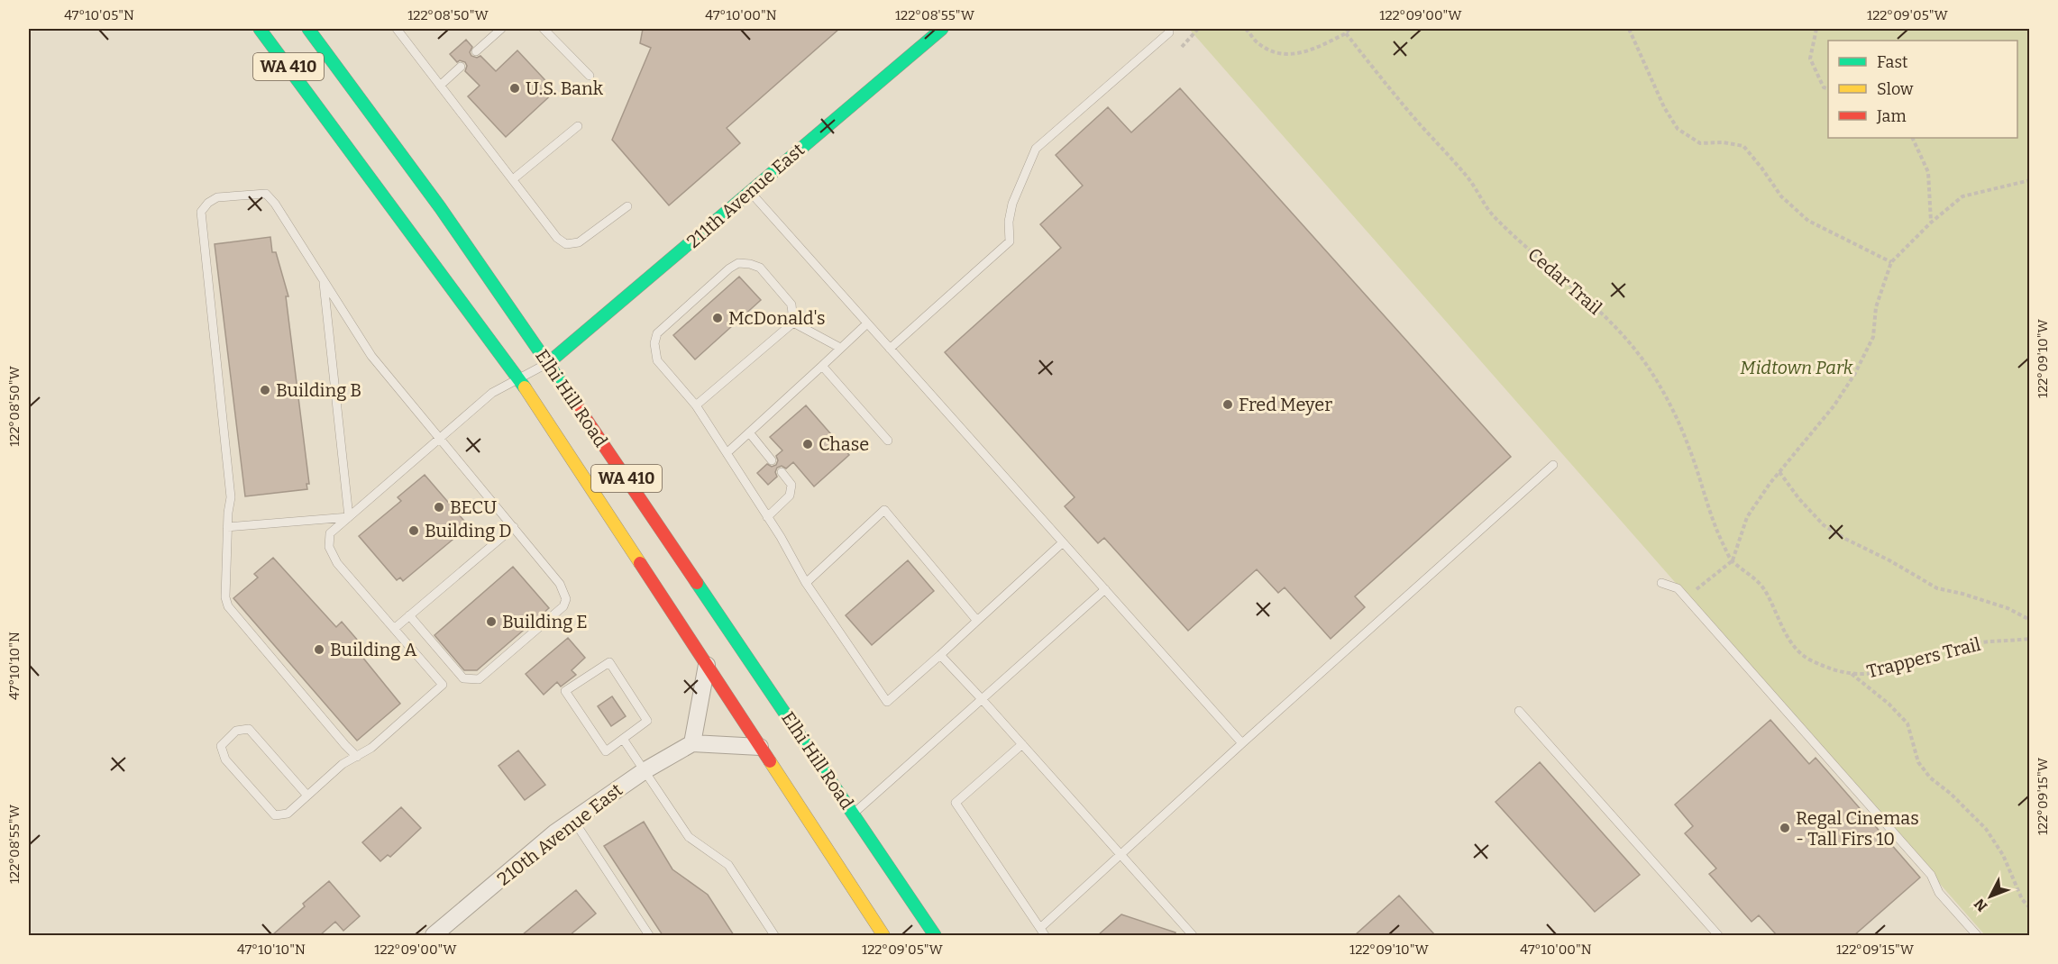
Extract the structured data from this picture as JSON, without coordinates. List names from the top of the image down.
{
  "streets": {
    "main road": ["WA 410", "211th Avenue East", "Elhi Hill Road"],
    "street": ["210th Avenue East"],
    "path": ["Cedar Trail", "Trappers Trail"]
  },
  "crossings": [
    ["211th Avenue East", "Elhi Hill Road"],
    ["Cedar Trail", "Trappers Trail"]
  ],
  "parks": ["Midtown Park"],
  "places": [
    "U.S. Bank",
    "McDonald's",
    "Building B",
    "Fred Meyer",
    "Chase",
    "BECU",
    "Building D",
    "Building E",
    "Building A",
    "Regal Cinemas - Tall Firs 10"
  ],
  "legend": ["Fast", "Slow", "Jam"],
  "north": "bottom left",
  "coordinates": [
    "47°10'05\"N",
    "122°08'50\"W",
    "47°10'00\"N",
    "122°08'55\"W",
    "122°09'00\"W",
    "122°09'05\"W",
    "122°09'10\"W",
    "47°10'10\"N",
    "122°09'15\"W"
  ]
}
